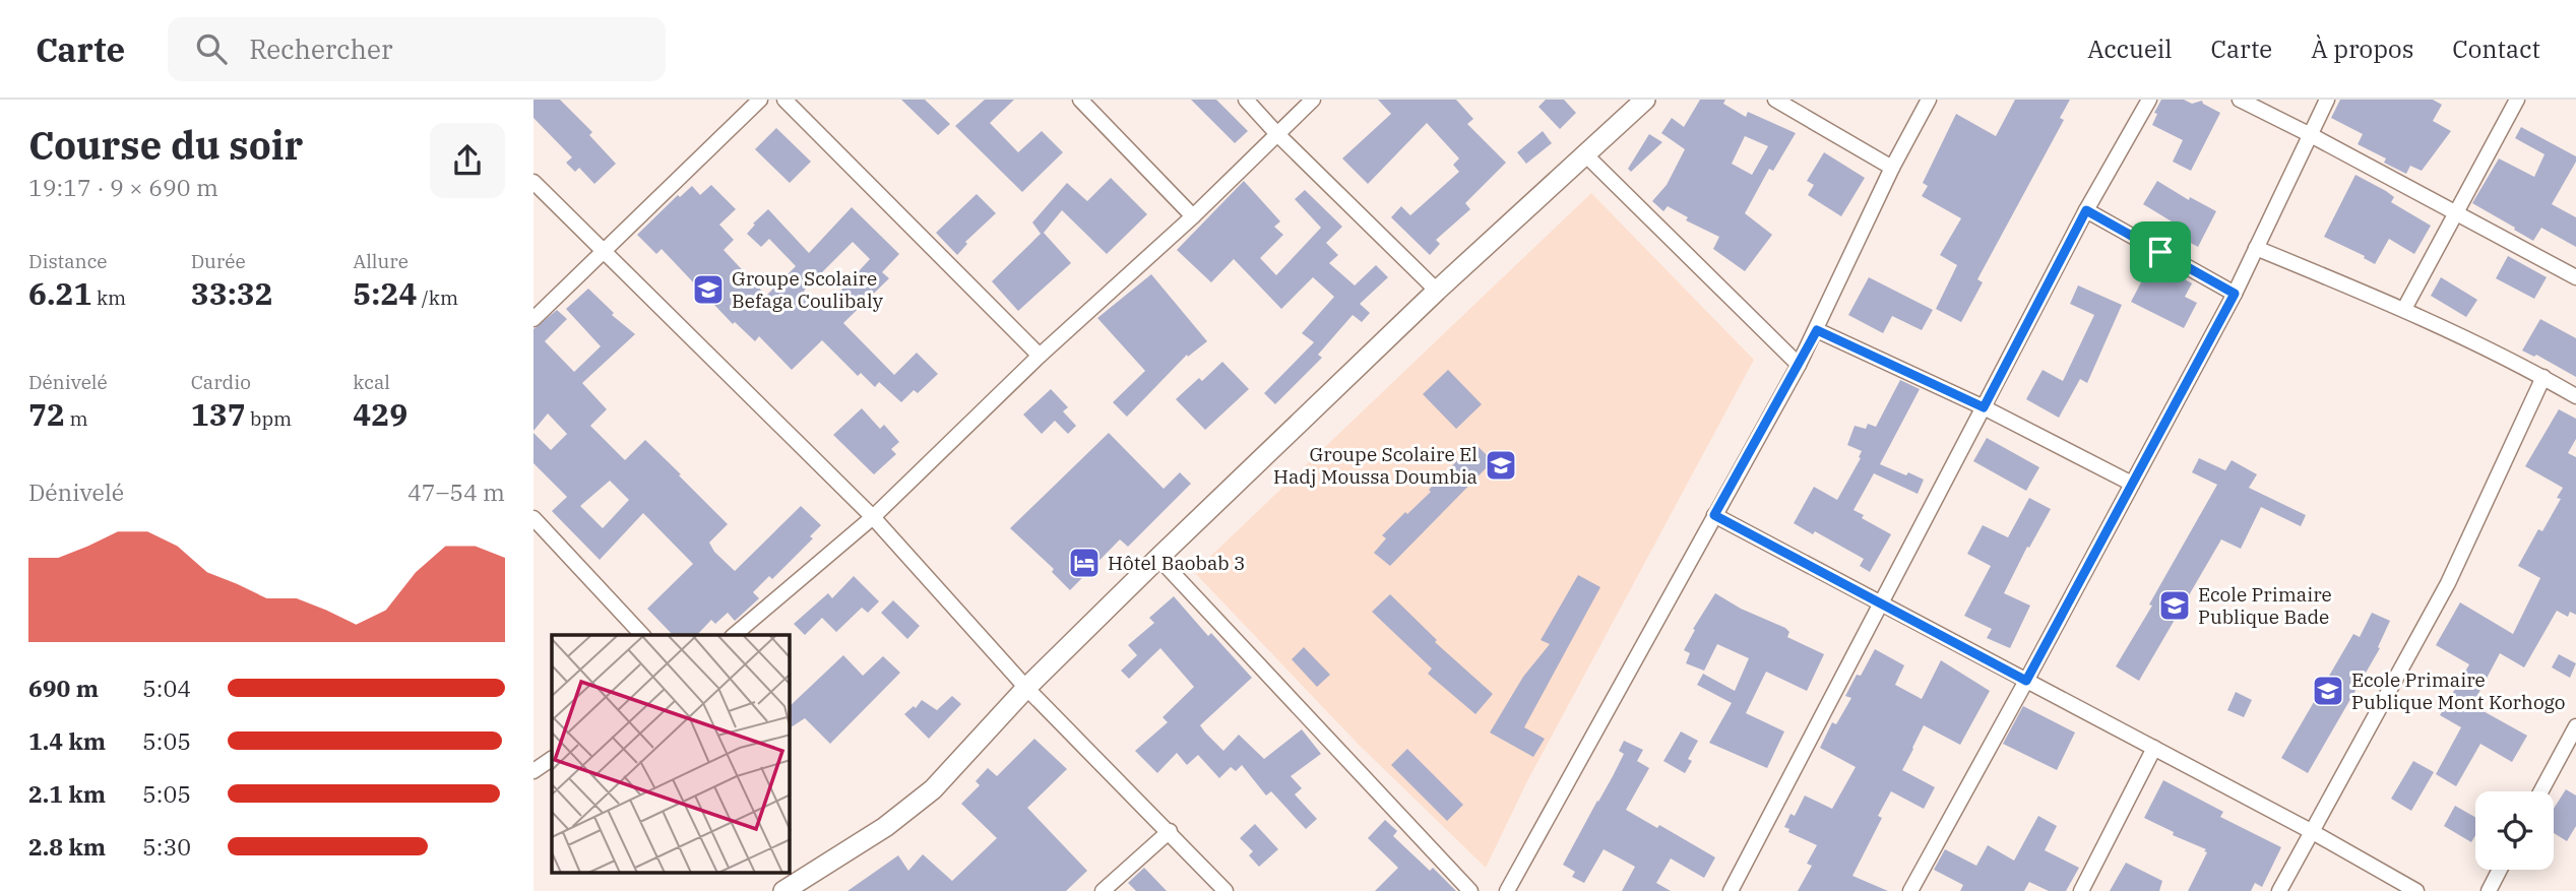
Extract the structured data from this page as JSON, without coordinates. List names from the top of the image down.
{
  "places": {
    "school or university": [
      "Groupe Scolaire Befaga Coulibaly",
      "Groupe Scolaire El Hadj Moussa Doumbia",
      "Ecole Primaire Publique Bade",
      "Ecole Primaire Publique Mont Korhogo"
    ],
    "hotel": ["Hôtel Baobab 3"]
  },
  "page": {
    "header": "Carte",
    "search": "Rechercher",
    "nav": [
      "Accueil",
      "Carte",
      "À propos",
      "Contact"
    ],
    "heading": ["Course du soir", "19:17 · 9 × 690 m"],
    "stats": [
      ["Distance", "6.21 km"],
      ["Durée", "33:32"],
      ["Allure", "5:24 /km"],
      ["Dénivelé", "72 m"],
      ["Cardio", "137 bpm"],
      ["kcal", "429"]
    ],
    "chart": ["Dénivelé", "47–54 m"],
    "list": [
      {
        "name": "690 m",
        "note": "5:04"
      },
      {
        "name": "1.4 km",
        "note": "5:05"
      },
      {
        "name": "2.1 km",
        "note": "5:05"
      },
      {
        "name": "2.8 km",
        "note": "5:30"
      }
    ]
  }
}
